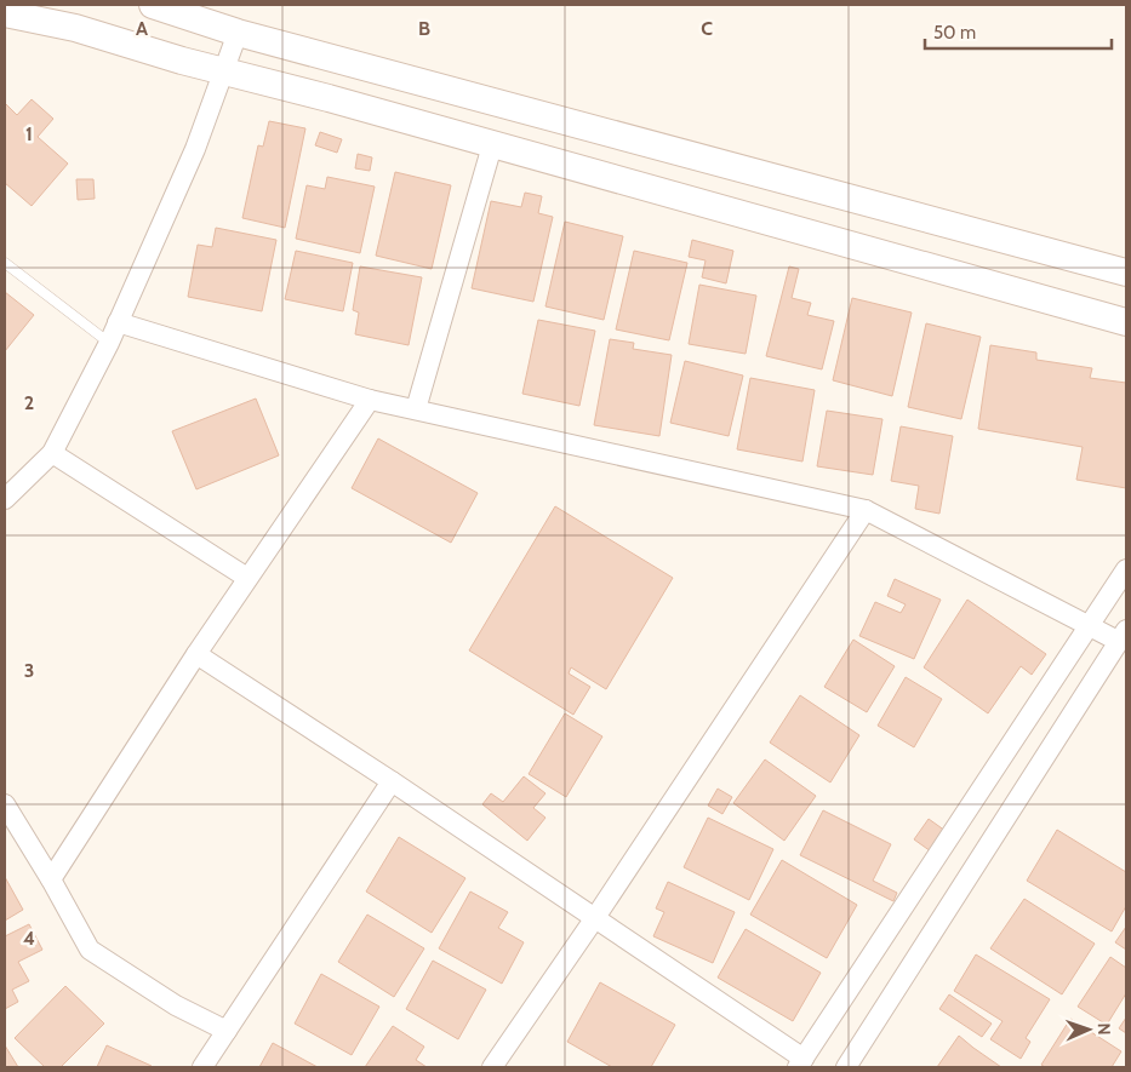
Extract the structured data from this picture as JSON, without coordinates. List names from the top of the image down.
{
  "scale_bar": "50 m",
  "north": "right",
  "grid": {
    "columns": ["A", "B", "C"],
    "rows": [
      "1",
      "2",
      "3",
      "4"
    ]
  }
}
